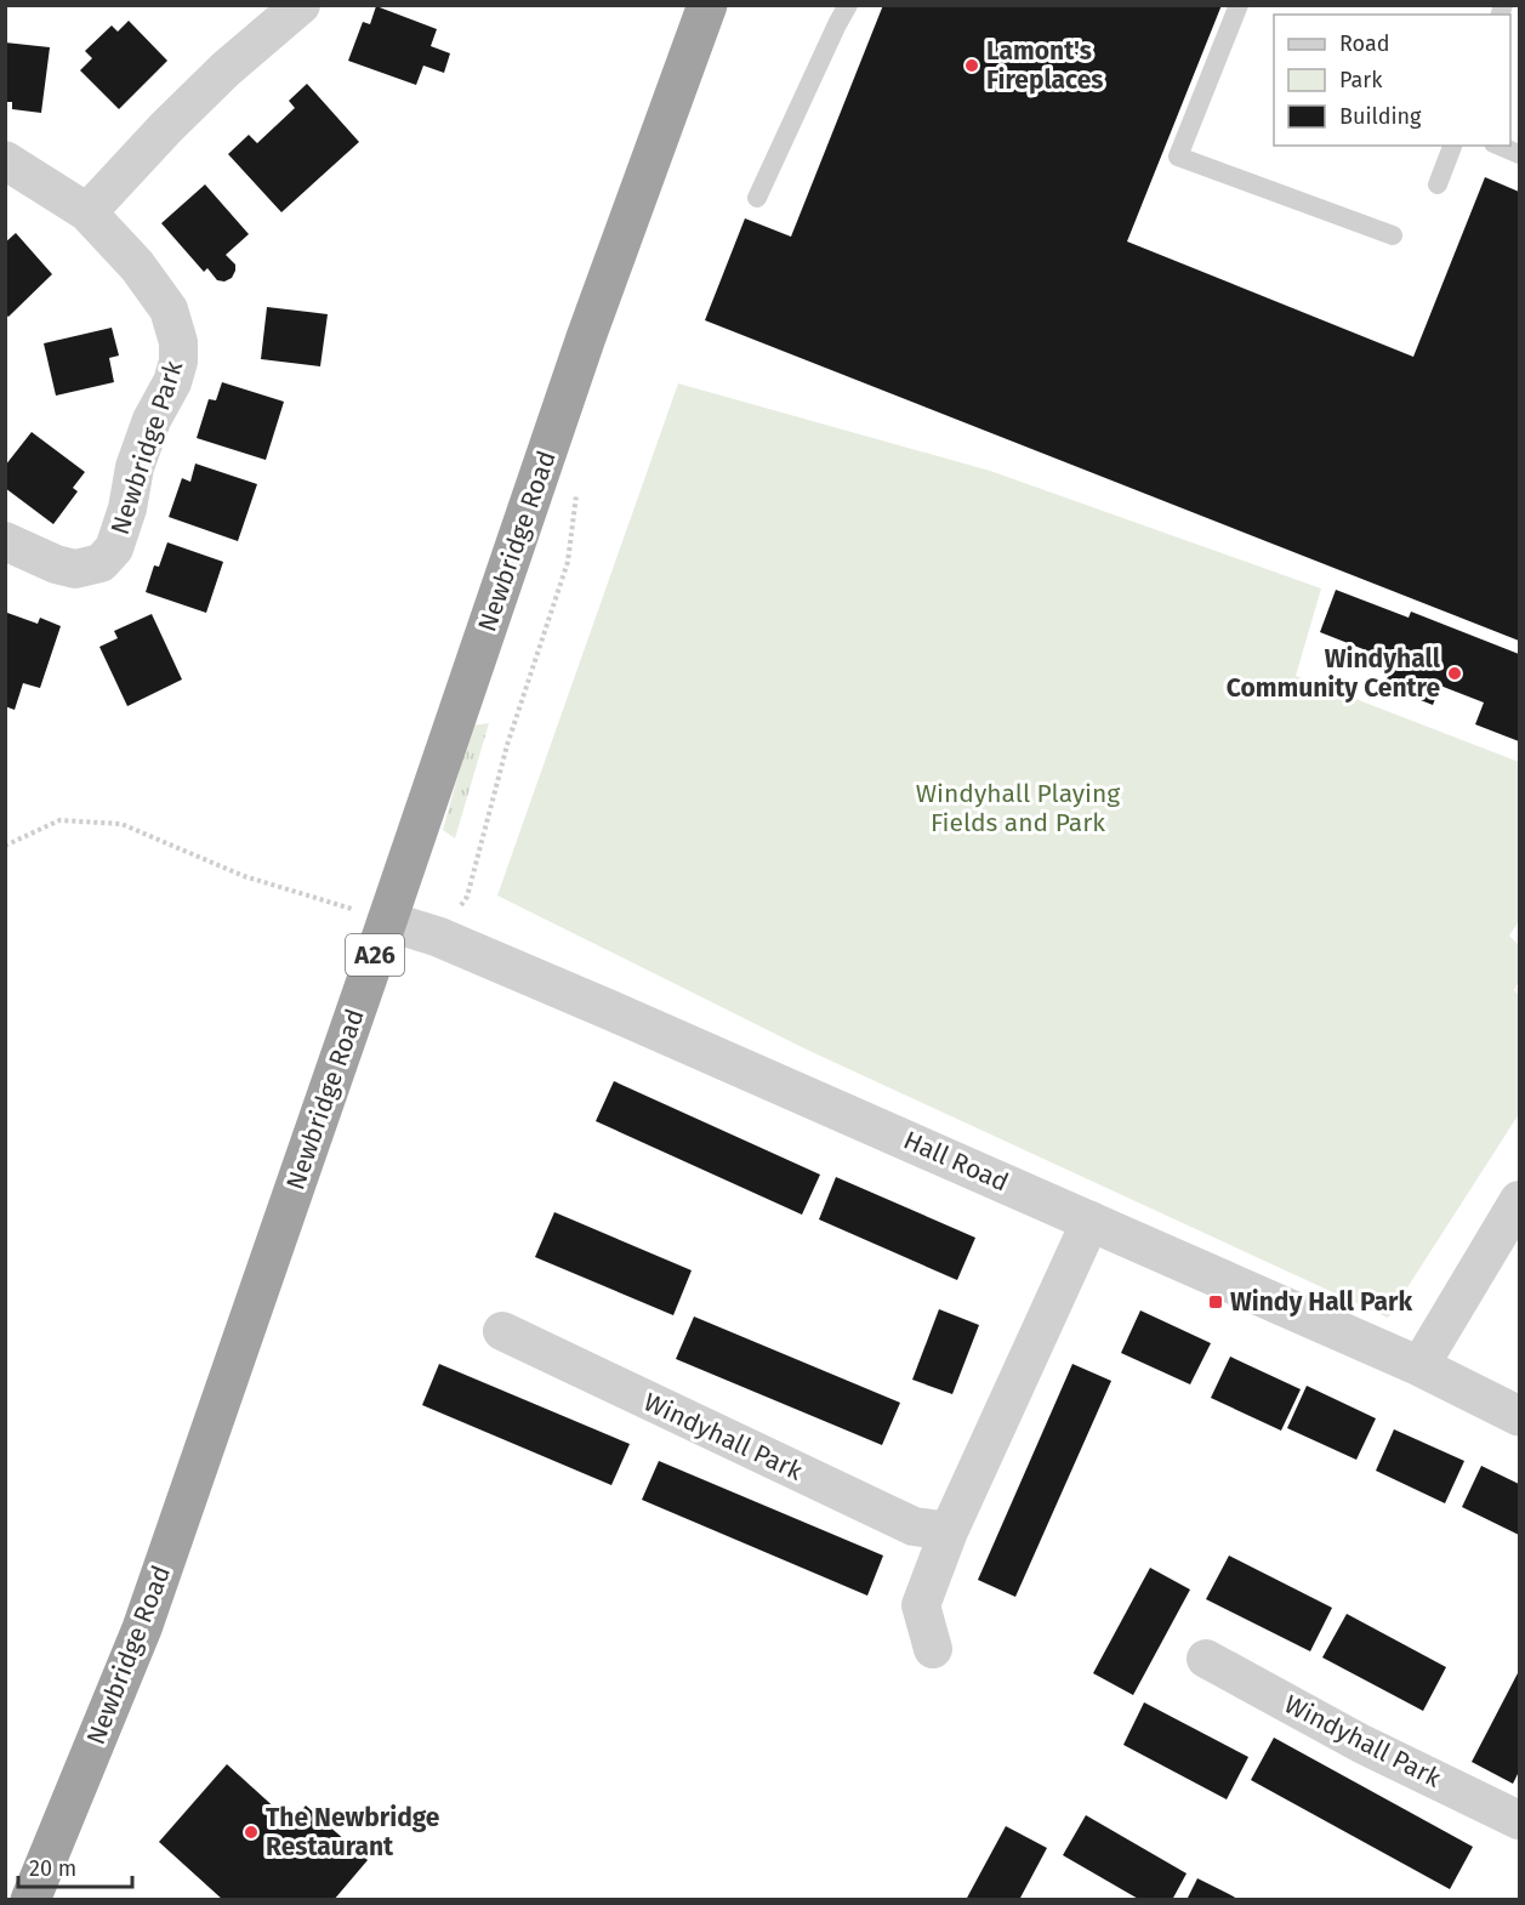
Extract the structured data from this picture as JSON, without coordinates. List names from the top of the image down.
{
  "streets": {
    "highway": ["Newbridge Road", "A26"],
    "street": ["Newbridge Park", "Hall Road", "Windyhall Park"]
  },
  "crossings": [
    ["Newbridge Road", "Hall Road"]
  ],
  "parks": ["Windyhall Playing Fields and Park"],
  "places": {
    "other": ["Lamont's Fireplaces", "Windyhall Community Centre", "The Newbridge Restaurant"],
    "transit": ["Windy Hall Park"]
  },
  "legend": ["Road", "Park", "Building"],
  "scale_bar": "20 m"
}
